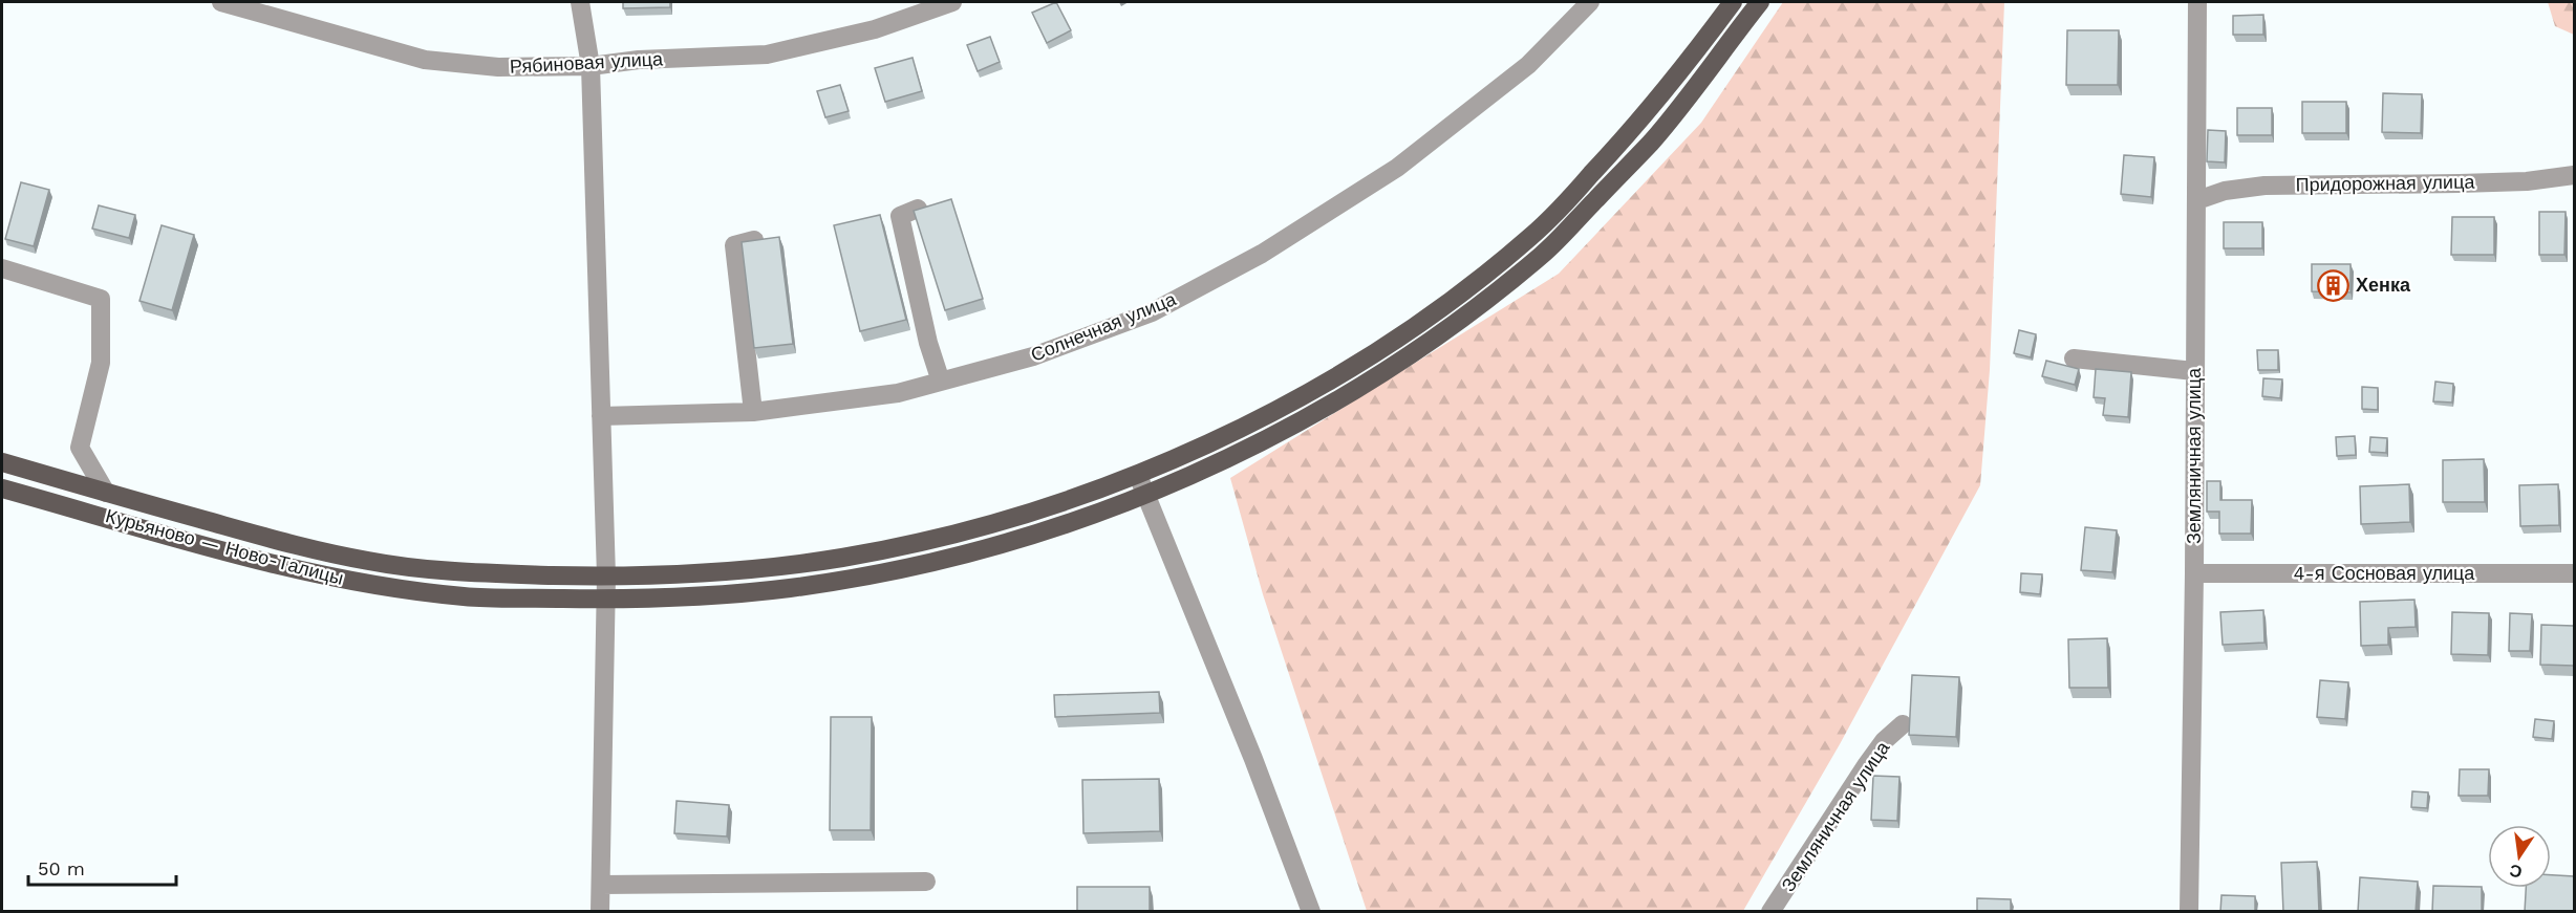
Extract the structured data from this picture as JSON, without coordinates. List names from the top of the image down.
{
  "streets": {
    "main road": ["Курьяново — Ново-Талицы"],
    "street": [
      "Рябиновая улица",
      "Придорожная улица",
      "Солнечная улица",
      "Земляничная улица",
      "4-я Сосновая улица"
    ]
  },
  "crossings": [
    ["Придорожная улица", "Земляничная улица"],
    ["Земляничная улица", "4-я Сосновая улица"]
  ],
  "places": {
    "building": ["Хенка"]
  },
  "scale_bar": "50 m",
  "north": "bottom"
}
